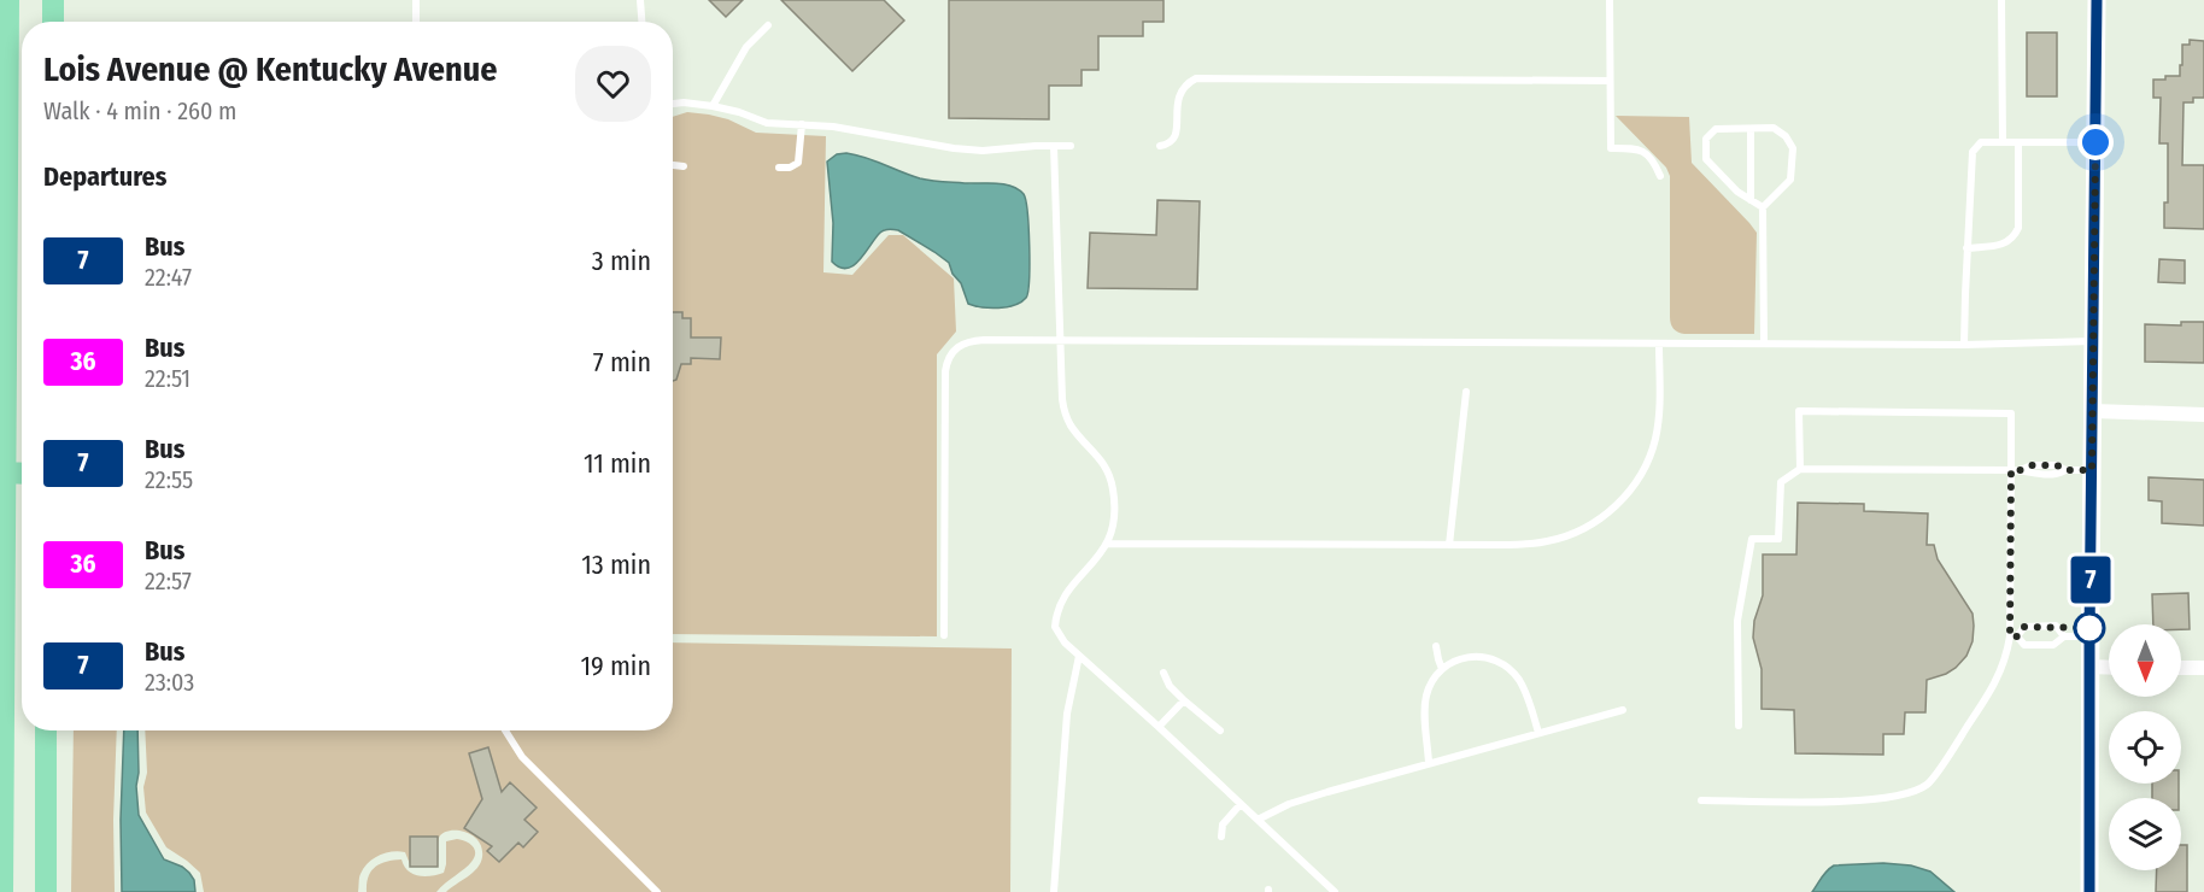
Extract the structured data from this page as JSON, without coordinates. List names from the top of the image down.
{
  "lines": ["bus line 7"],
  "north": "bottom",
  "page": {
    "on_map": "7",
    "heading": [
      ["Lois Avenue @ Kentucky Avenue", "Walk · 4 min · 260 m"],
      "Departures"
    ],
    "list": [
      {
        "mark": "7",
        "name": "Bus",
        "note": "22:47",
        "value": "3 min"
      },
      {
        "mark": "36",
        "name": "Bus",
        "note": "22:51",
        "value": "7 min"
      },
      {
        "mark": "7",
        "name": "Bus",
        "note": "22:55",
        "value": "11 min"
      },
      {
        "mark": "36",
        "name": "Bus",
        "note": "22:57",
        "value": "13 min"
      },
      {
        "mark": "7",
        "name": "Bus",
        "note": "23:03",
        "value": "19 min"
      }
    ]
  }
}
